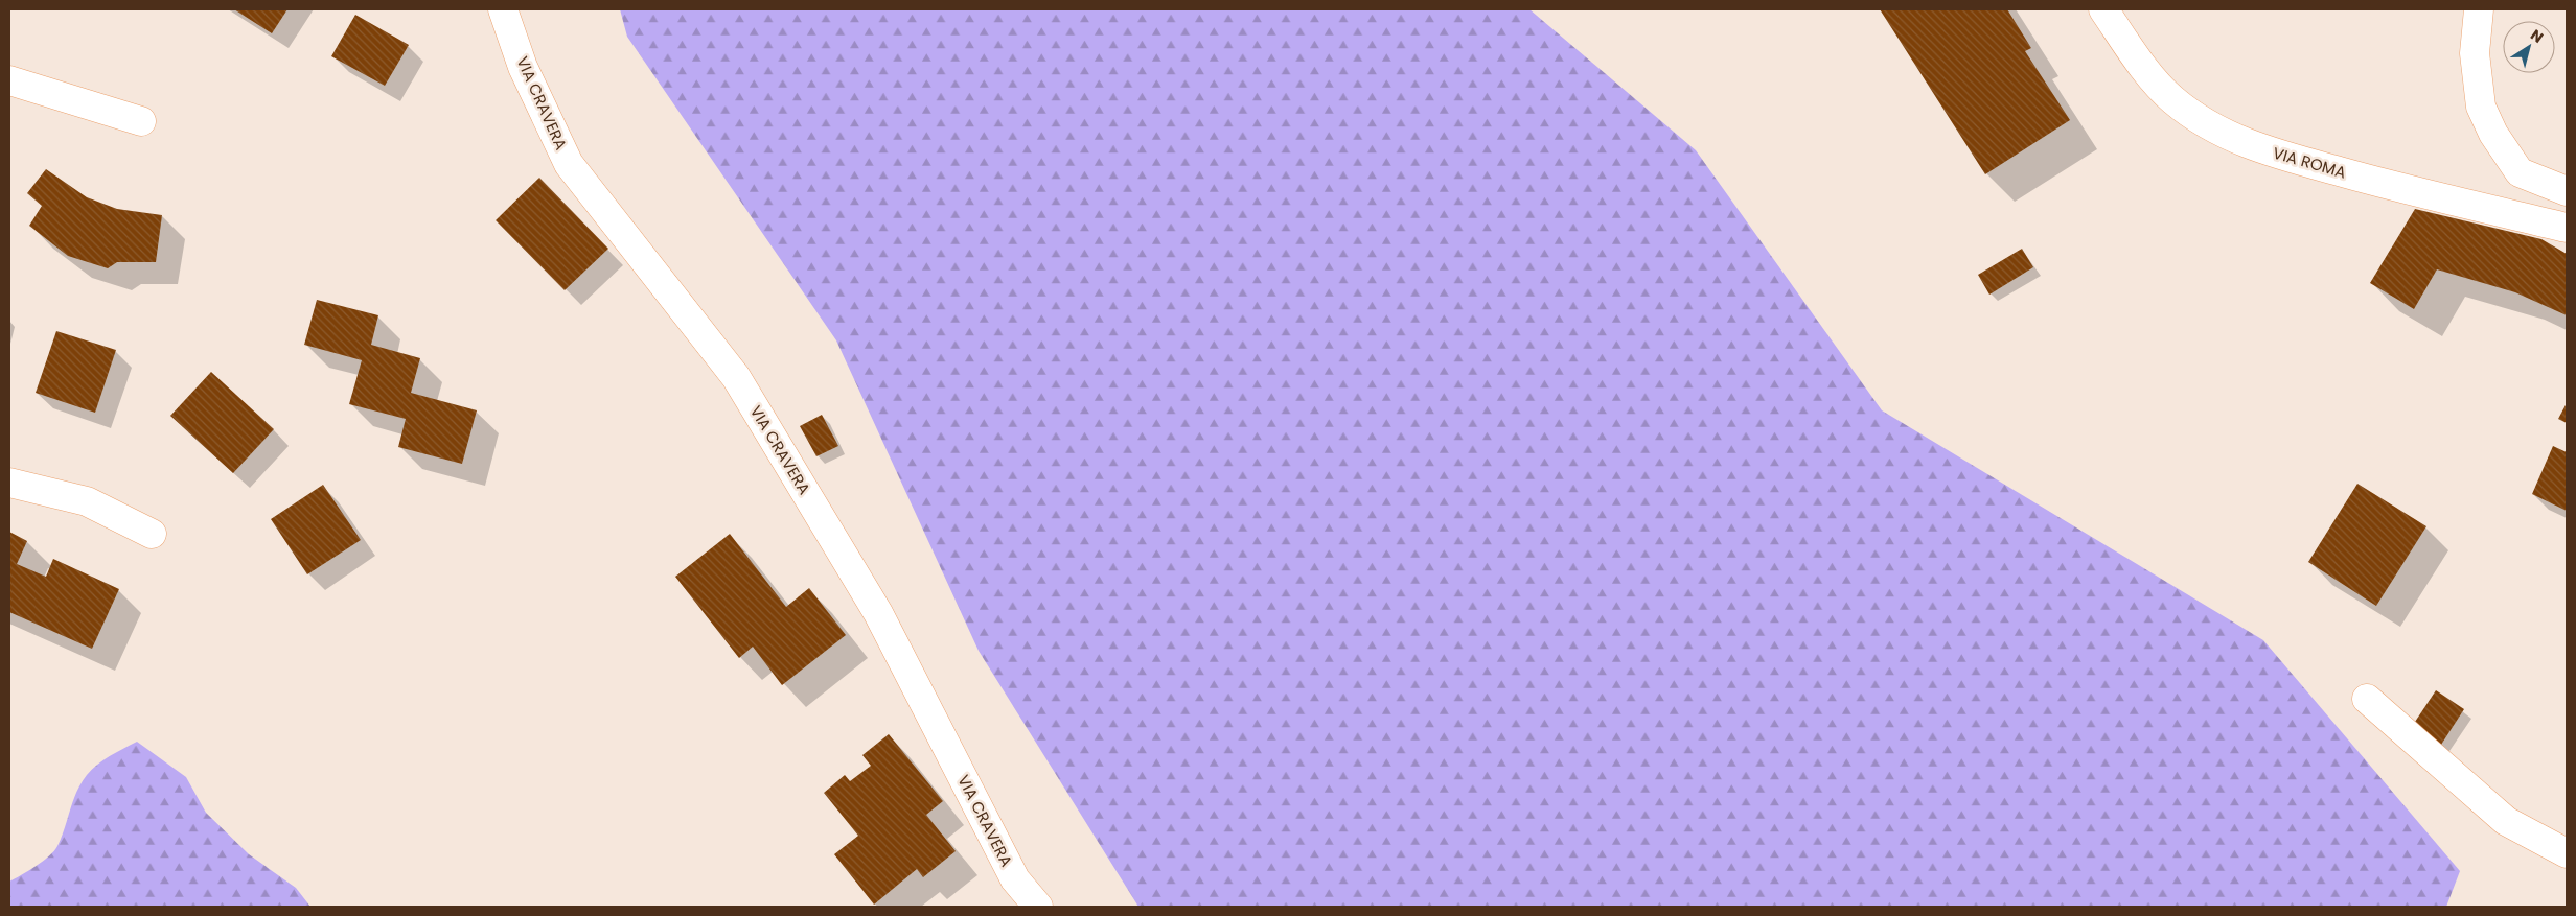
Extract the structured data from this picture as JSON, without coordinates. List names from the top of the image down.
{
  "streets": {
    "street": ["VIA CRAVERA", "VIA ROMA"]
  },
  "north": "top right"
}
